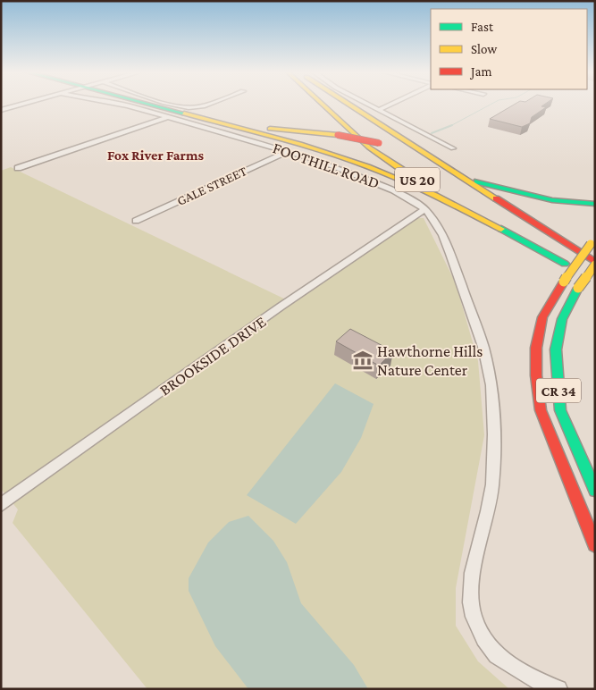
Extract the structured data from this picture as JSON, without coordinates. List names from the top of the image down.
{
  "streets": {
    "main road": ["US 20", "CR 34"],
    "street": ["FOOTHILL ROAD", "GALE STREET", "BROOKSIDE DRIVE"]
  },
  "crossings": [
    ["FOOTHILL ROAD", "GALE STREET"],
    ["FOOTHILL ROAD", "BROOKSIDE DRIVE"],
    ["US 20", "CR 34"]
  ],
  "districts": ["Fox River Farms"],
  "places": {
    "museum": ["Hawthorne Hills Nature Center"]
  },
  "legend": ["Fast", "Slow", "Jam"]
}
